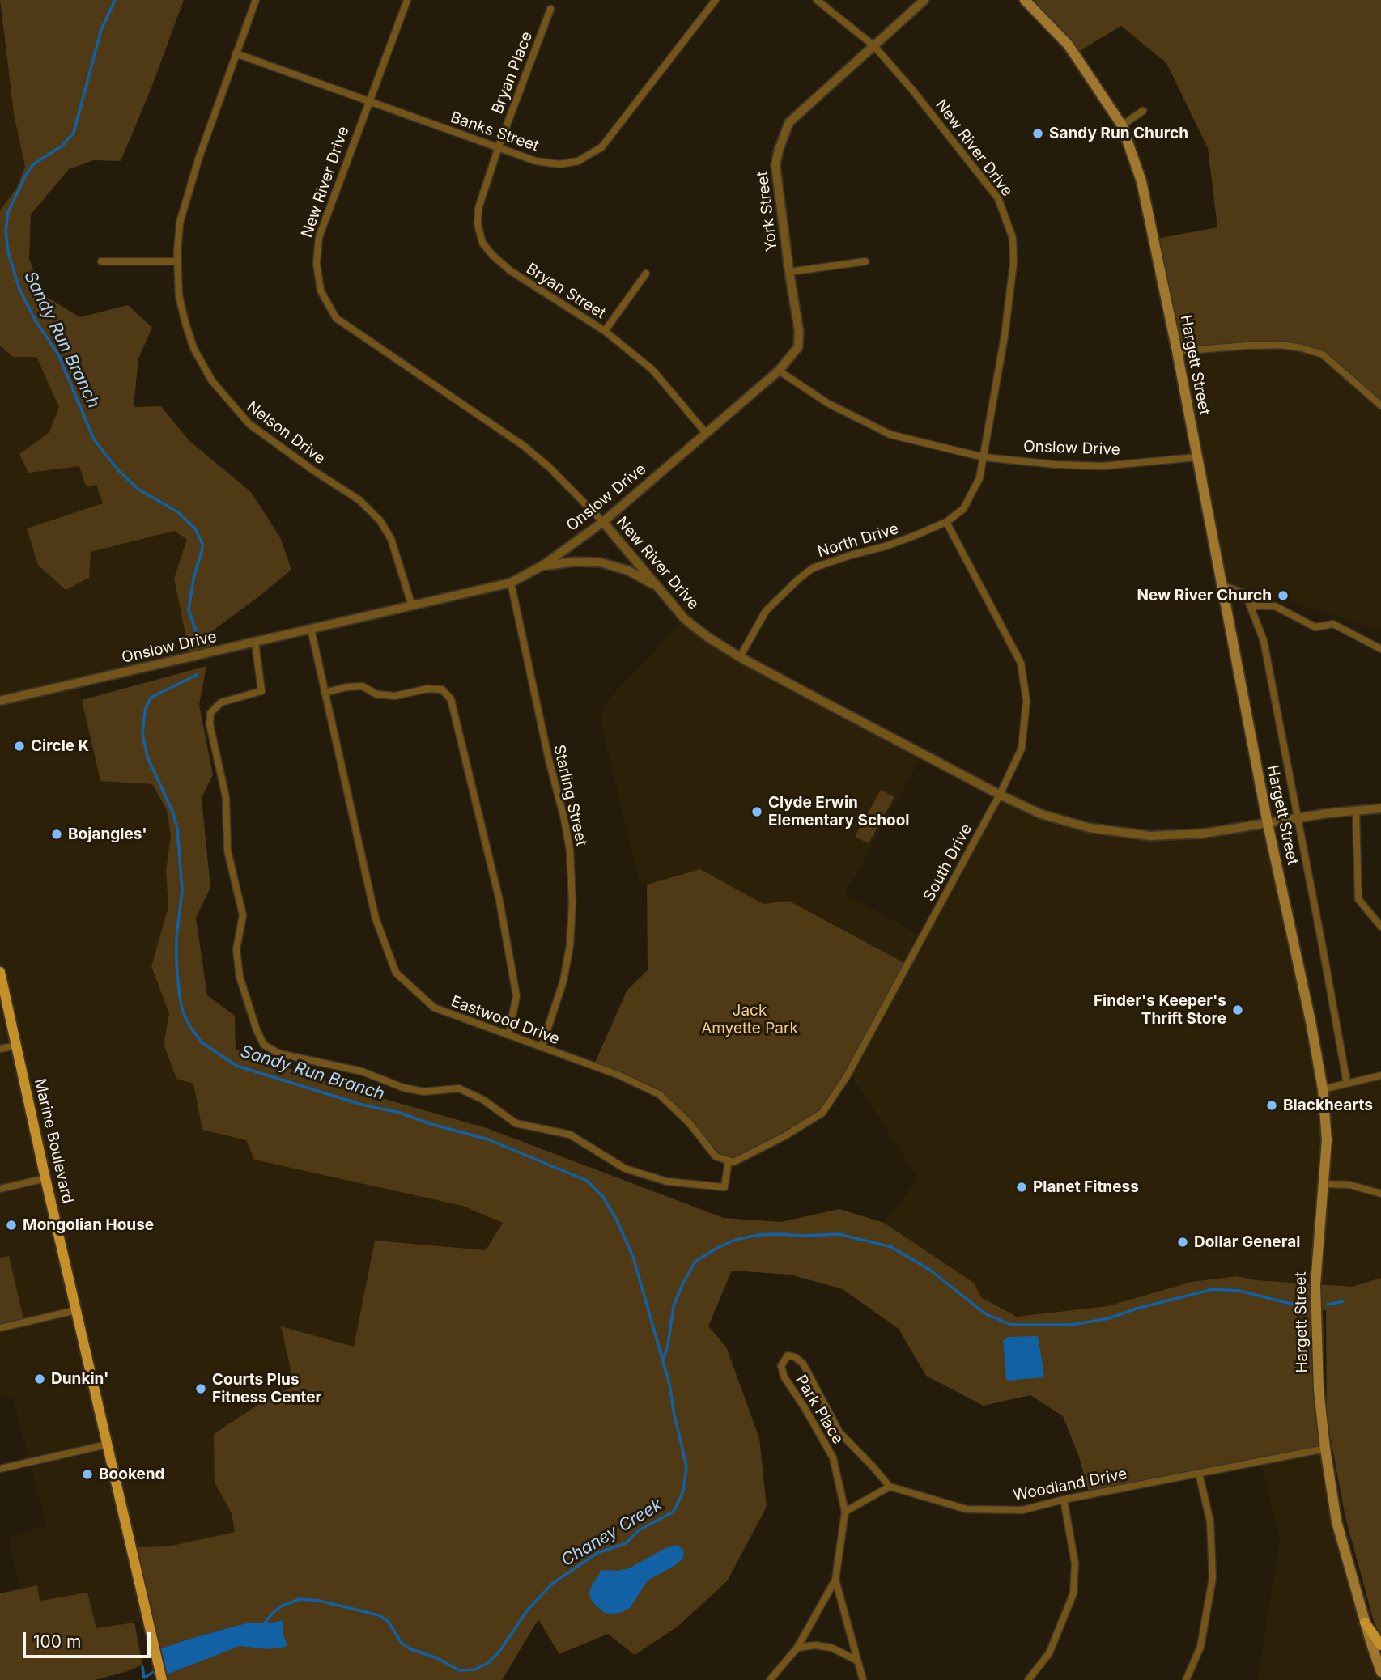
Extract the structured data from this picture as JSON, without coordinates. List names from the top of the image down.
{
  "streets": {
    "main road": ["Hargett Street", "Marine Boulevard"],
    "street": [
      "Bryan Place",
      "Banks Street",
      "New River Drive",
      "York Street",
      "Bryan Street",
      "Nelson Drive",
      "Onslow Drive",
      "North Drive",
      "Starling Street",
      "South Drive",
      "Eastwood Drive",
      "Park Place",
      "Woodland Drive"
    ]
  },
  "crossings": [
    ["Bryan Place", "Banks Street"],
    ["Bryan Place", "Bryan Street"],
    ["Banks Street", "New River Drive"],
    ["Banks Street", "Bryan Street"],
    ["Banks Street", "Nelson Drive"],
    ["New River Drive", "York Street"],
    ["New River Drive", "Hargett Street"],
    ["New River Drive", "Onslow Drive"],
    ["New River Drive", "North Drive"],
    ["New River Drive", "South Drive"],
    ["York Street", "Onslow Drive"],
    ["Bryan Street", "Onslow Drive"],
    ["Hargett Street", "Onslow Drive"],
    ["Hargett Street", "Woodland Drive"],
    ["Nelson Drive", "Onslow Drive"],
    ["Onslow Drive", "North Drive"],
    ["Onslow Drive", "Starling Street"],
    ["Onslow Drive", "Eastwood Drive"],
    ["North Drive", "South Drive"],
    ["Starling Street", "Eastwood Drive"],
    ["South Drive", "Eastwood Drive"],
    ["Park Place", "Woodland Drive"]
  ],
  "water": ["Sandy Run Branch", "Chaney Creek"],
  "parks": ["Jack Amyette Park"],
  "places": [
    "Sandy Run Church",
    "New River Church",
    "Circle K",
    "Clyde Erwin Elementary School",
    "Bojangles'",
    "Finder's Keeper's Thrift Store",
    "Blackhearts",
    "Planet Fitness",
    "Mongolian House",
    "Dollar General",
    "Dunkin'",
    "Courts Plus Fitness Center",
    "Bookend"
  ],
  "scale_bar": "100 m"
}
